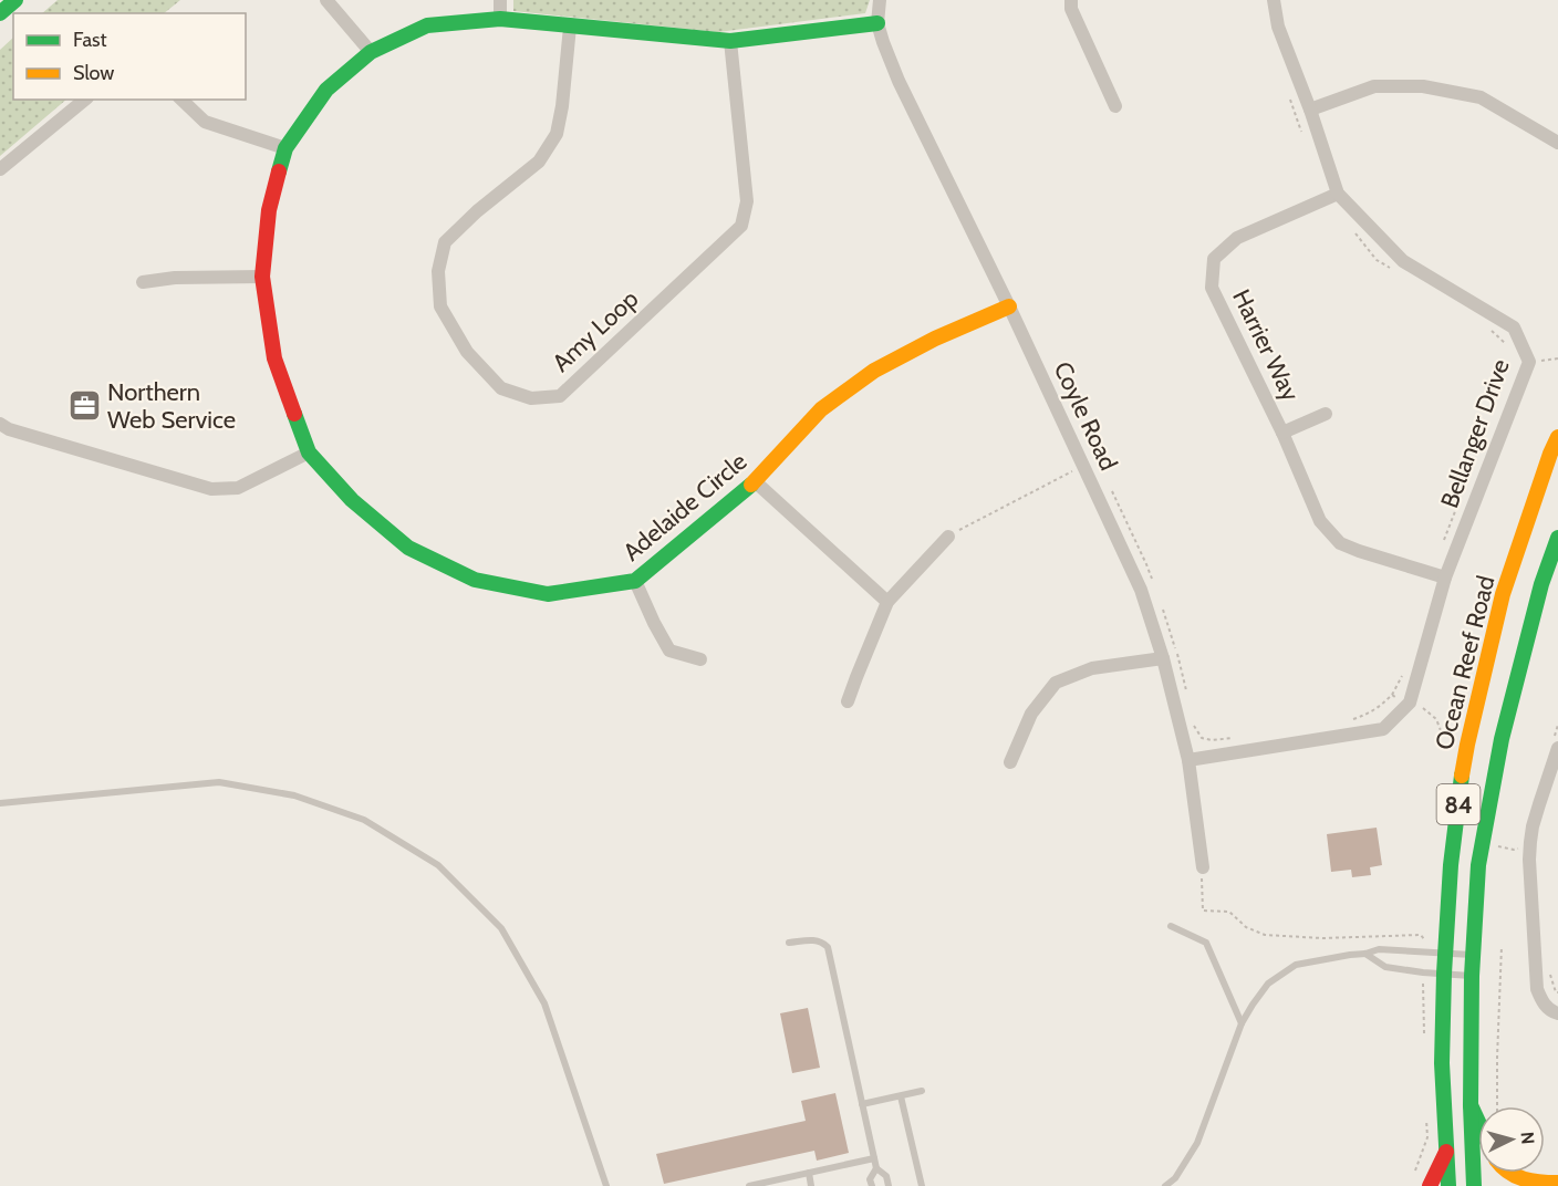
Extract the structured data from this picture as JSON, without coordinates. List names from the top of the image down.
{
  "streets": {
    "main road": ["Adelaide Circle", "Ocean Reef Road", "84"],
    "street": [
      "Amy Loop",
      "Harrier Way",
      "Coyle Road",
      "Bellanger Drive"
    ]
  },
  "crossings": [
    ["Amy Loop", "Adelaide Circle"],
    ["Harrier Way", "Bellanger Drive"],
    ["Coyle Road", "Bellanger Drive"],
    ["Coyle Road", "Adelaide Circle"]
  ],
  "places": {
    "office": ["Northern Web Service"]
  },
  "legend": ["Fast", "Slow"],
  "north": "right"
}
